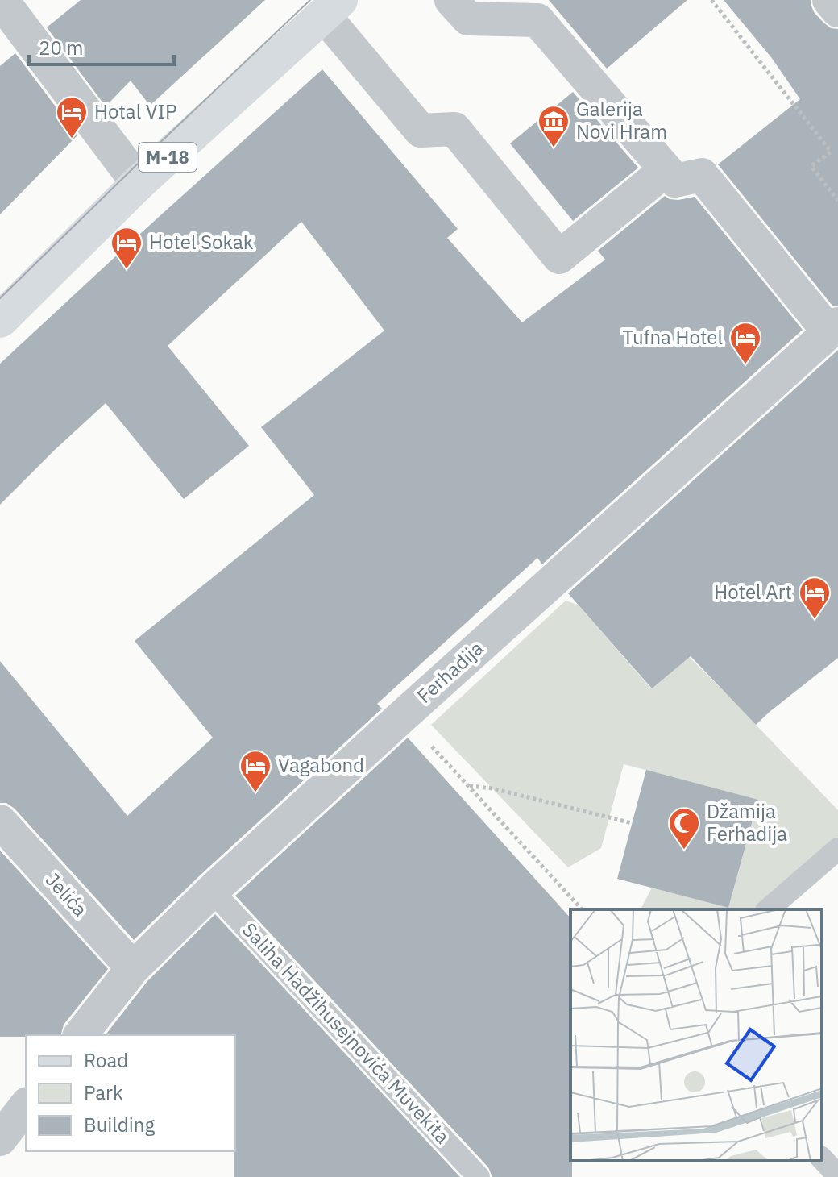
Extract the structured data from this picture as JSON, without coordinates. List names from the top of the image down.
{
  "streets": {
    "main road": ["M-18"],
    "street": ["Ferhadija", "Jelića"],
    "lane": ["Saliha Hadžihusejnovića Muvekita"]
  },
  "crossings": [
    ["Ferhadija", "Jelića"],
    ["Ferhadija", "Saliha Hadžihusejnovića Muvekita"]
  ],
  "places": {
    "hotel": [
      "Hotal VIP",
      "Hotel Sokak",
      "Tufna Hotel",
      "Hotel Art",
      "Vagabond"
    ],
    "museum": ["Galerija Novi Hram"],
    "mosque": ["Džamija Ferhadija"]
  },
  "legend": ["Road", "Park", "Building"],
  "scale_bar": "20 m"
}
